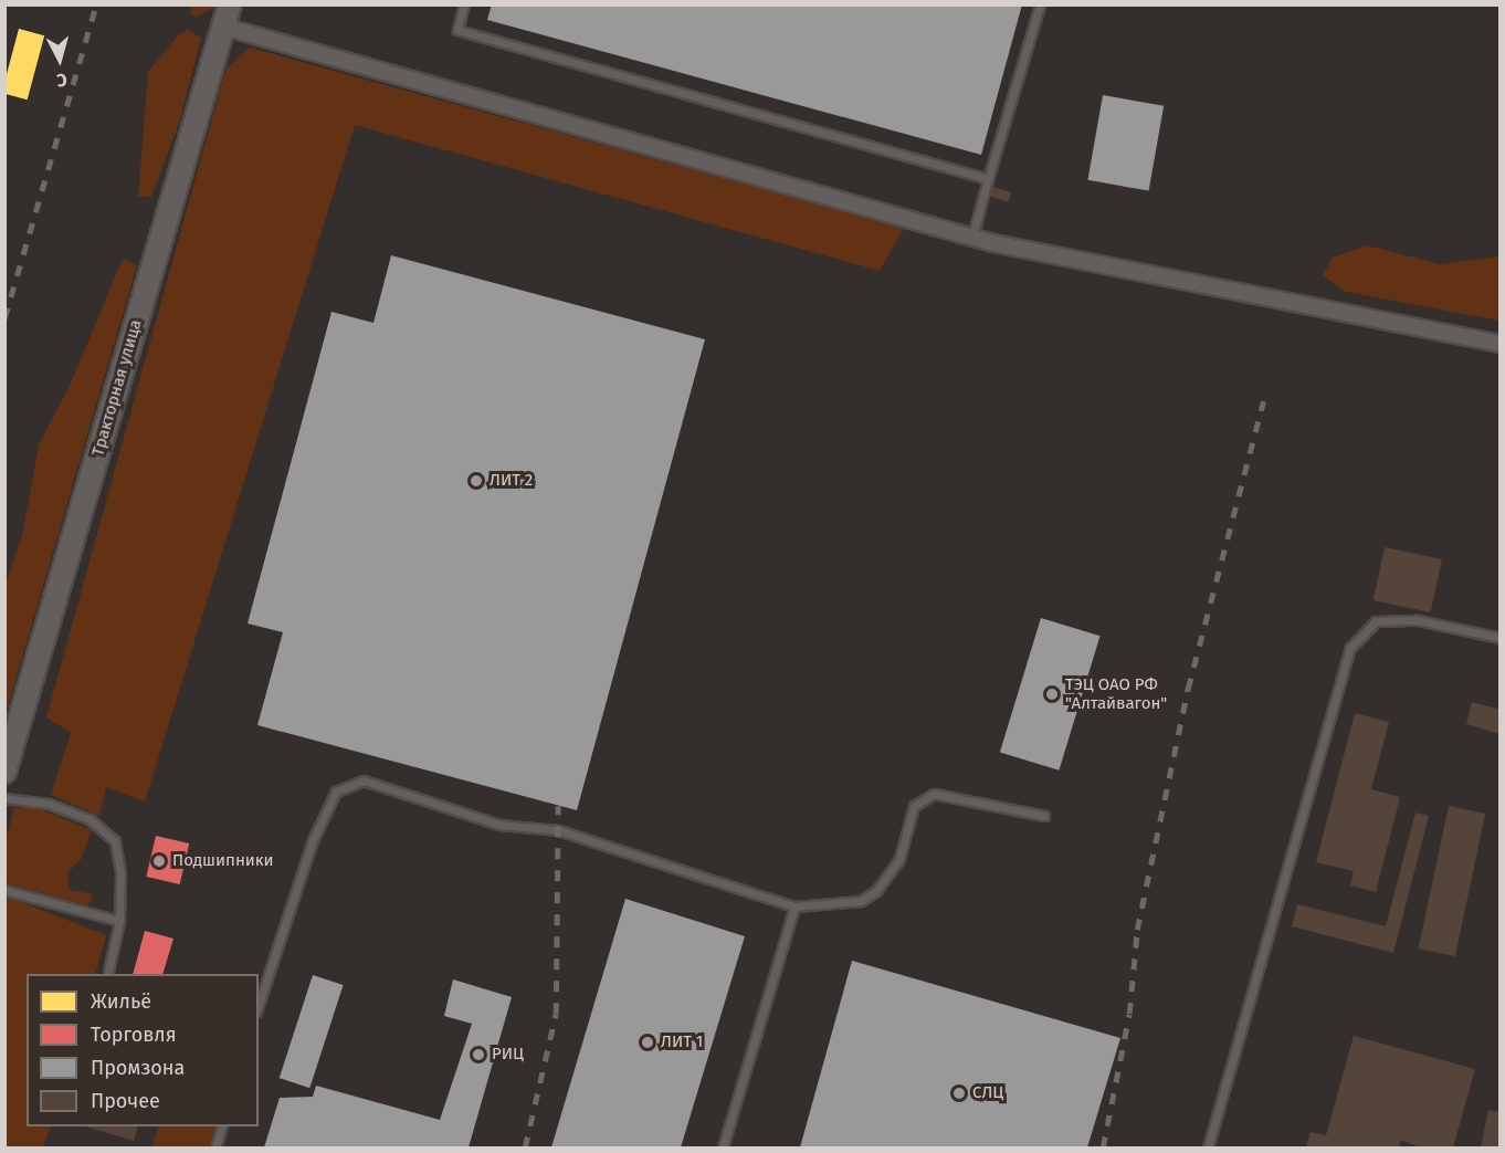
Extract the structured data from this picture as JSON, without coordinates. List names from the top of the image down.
{
  "streets": {
    "street": ["Тракторная улица"]
  },
  "places": [
    "ЛИТ 2",
    "ТЭЦ ОАО РФ \"Алтайвагон\"",
    "Подшипники",
    "ЛИТ 1",
    "РИЦ",
    "СЛЦ"
  ],
  "legend": [
    "Жильё",
    "Торговля",
    "Промзона",
    "Прочее"
  ],
  "north": "bottom"
}
